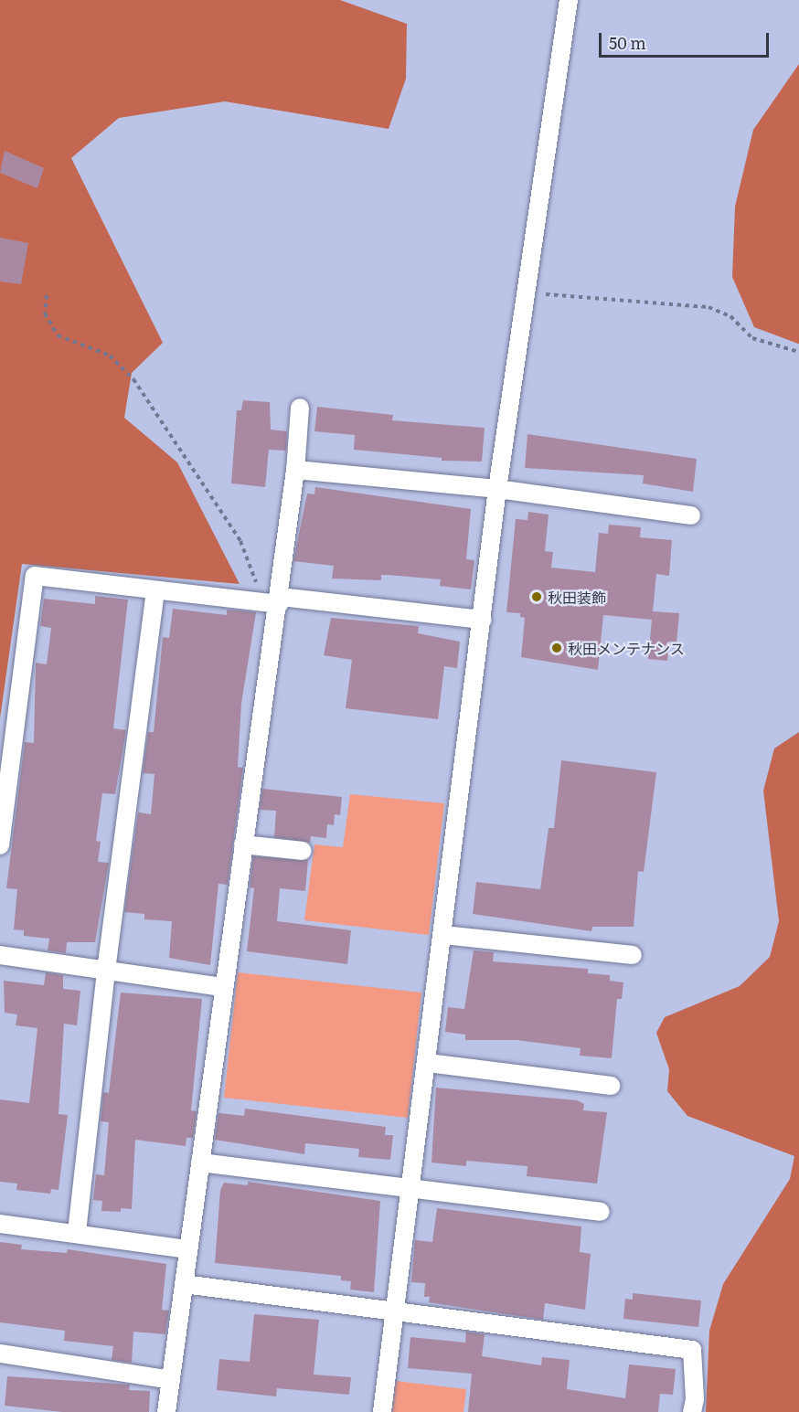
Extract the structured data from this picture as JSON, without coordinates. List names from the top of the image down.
{
  "places": ["秋田装飾", "秋田メンテナンス"],
  "scale_bar": "50 m"
}
